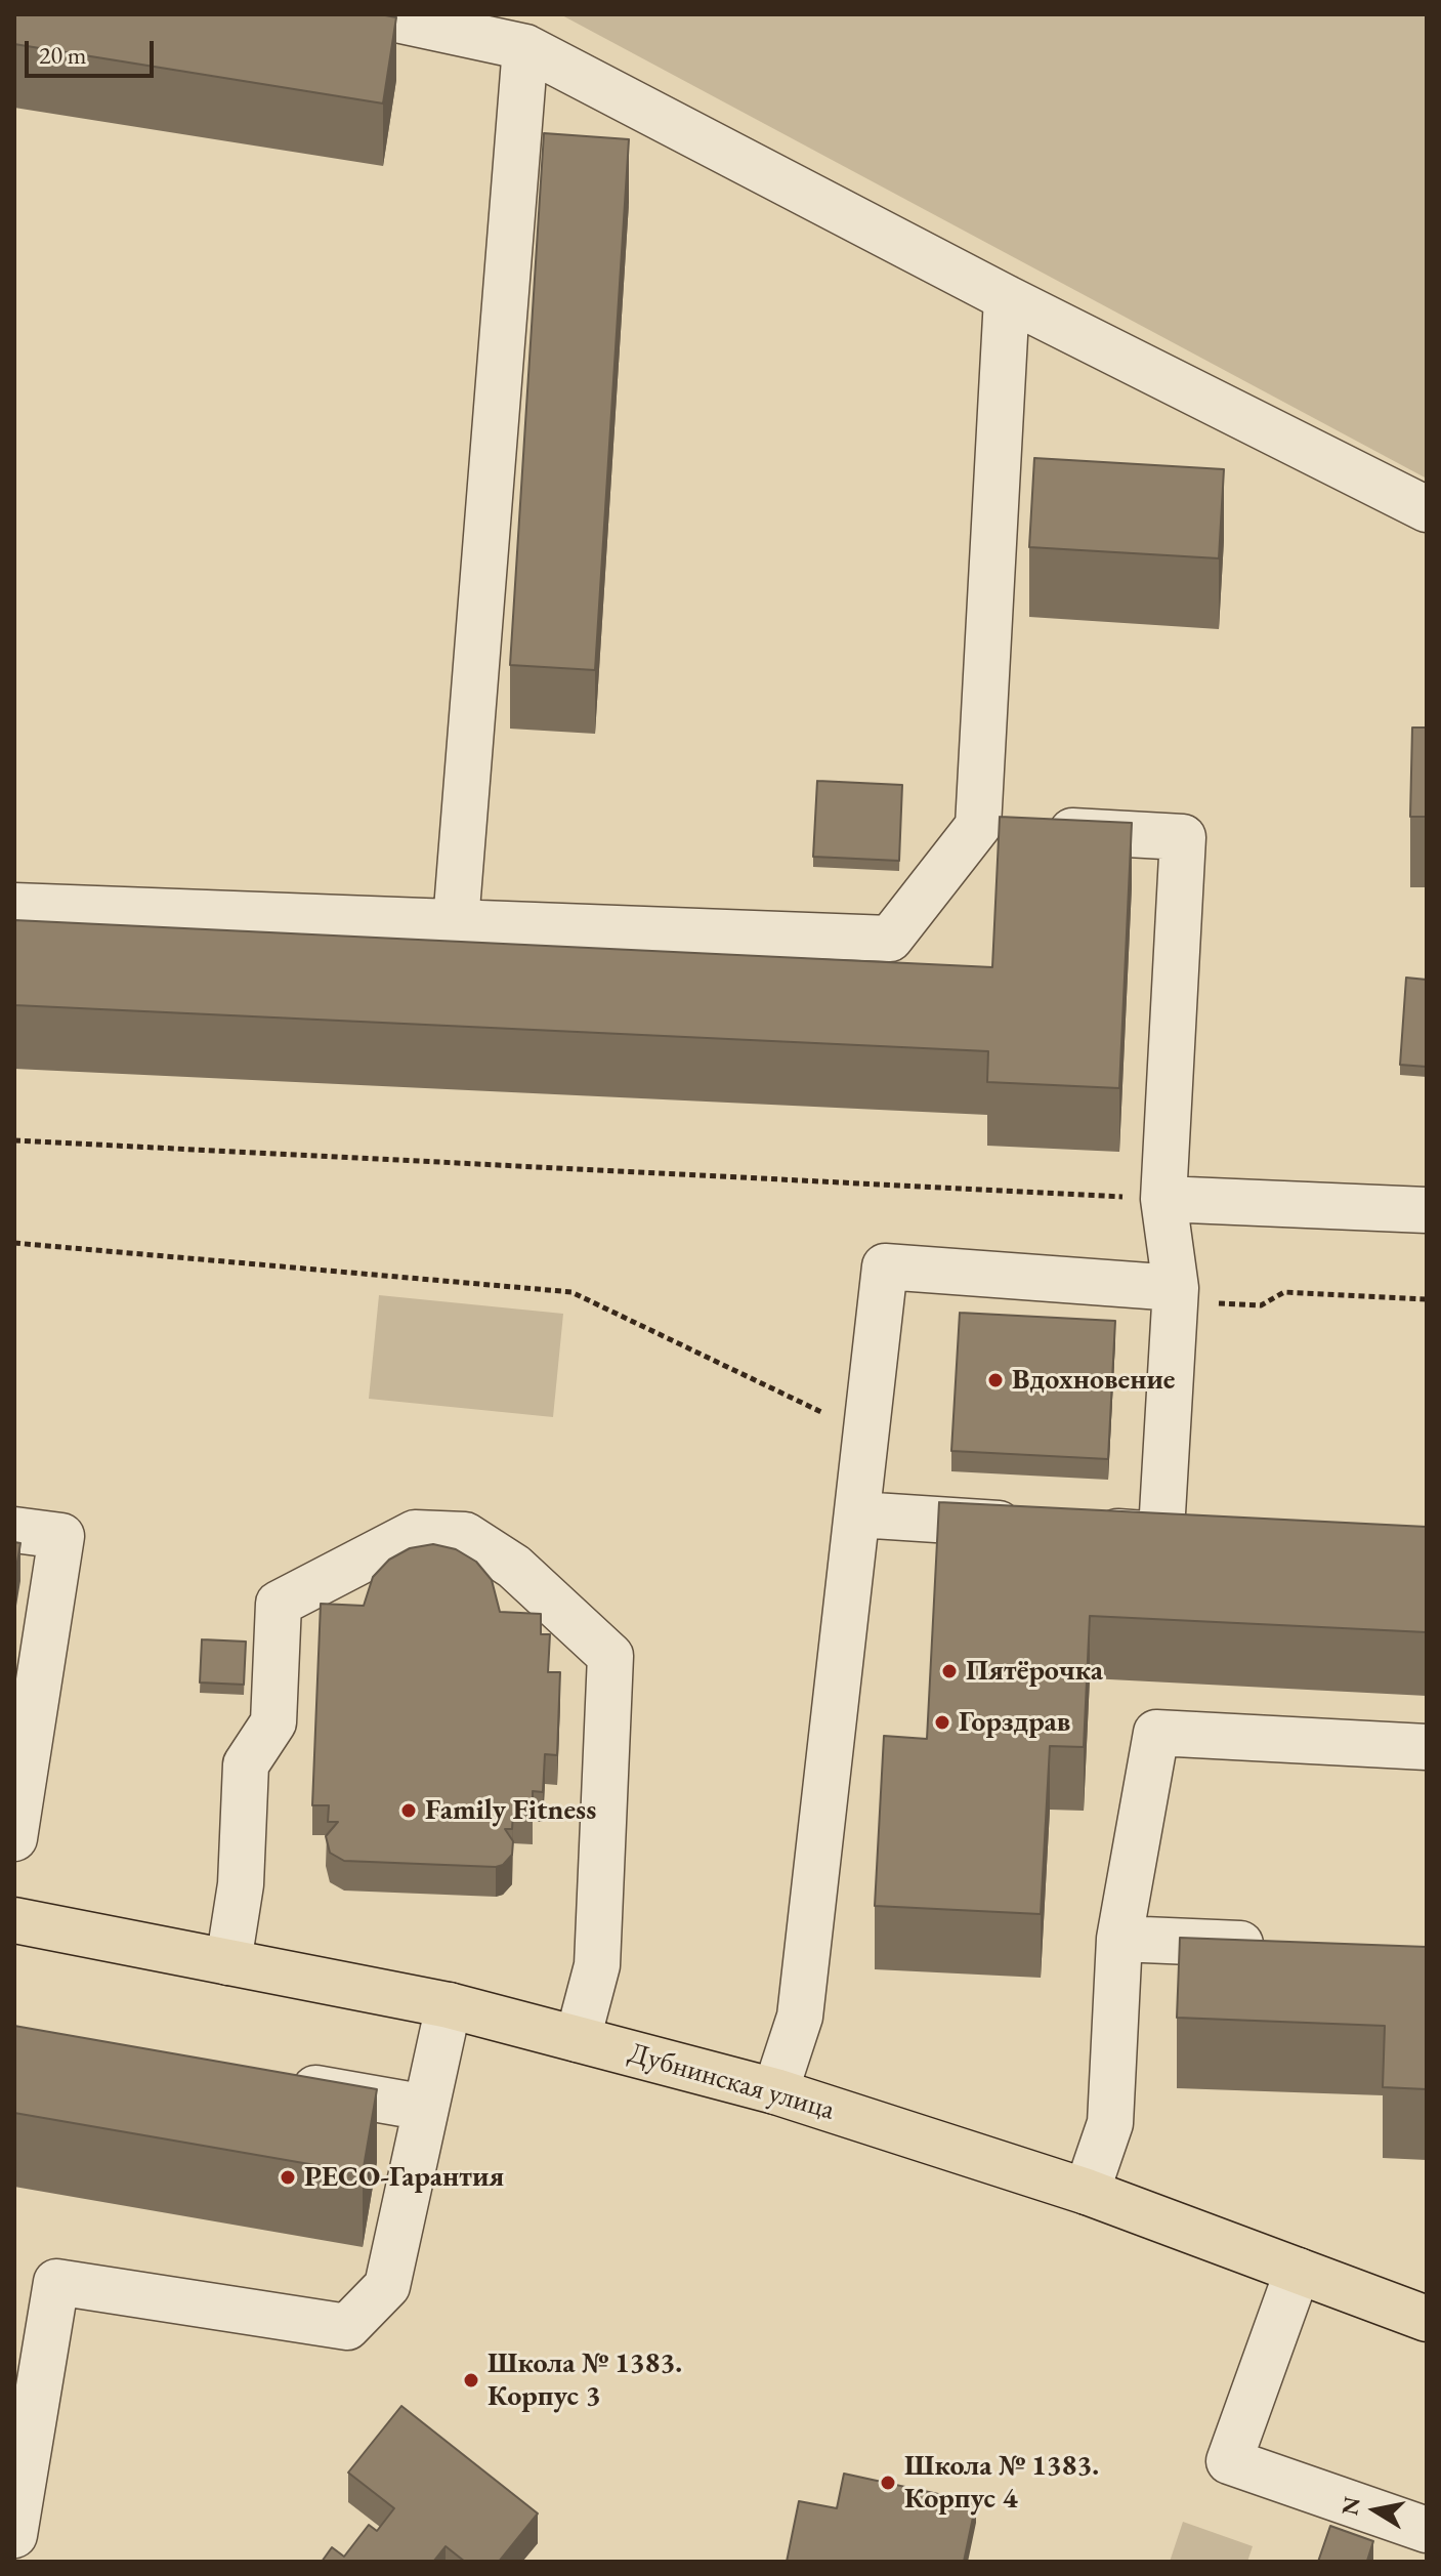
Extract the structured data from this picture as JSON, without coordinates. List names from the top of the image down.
{
  "streets": {
    "main road": ["Дубнинская улица"]
  },
  "places": [
    "Вдохновение",
    "Пятёрочка",
    "Горздрав",
    "Family Fitness",
    "РЕСО-Гарантия",
    "Школа № 1383. Корпус 3",
    "Школа № 1383. Корпус 4"
  ],
  "scale_bar": "20 m",
  "north": "left"
}
